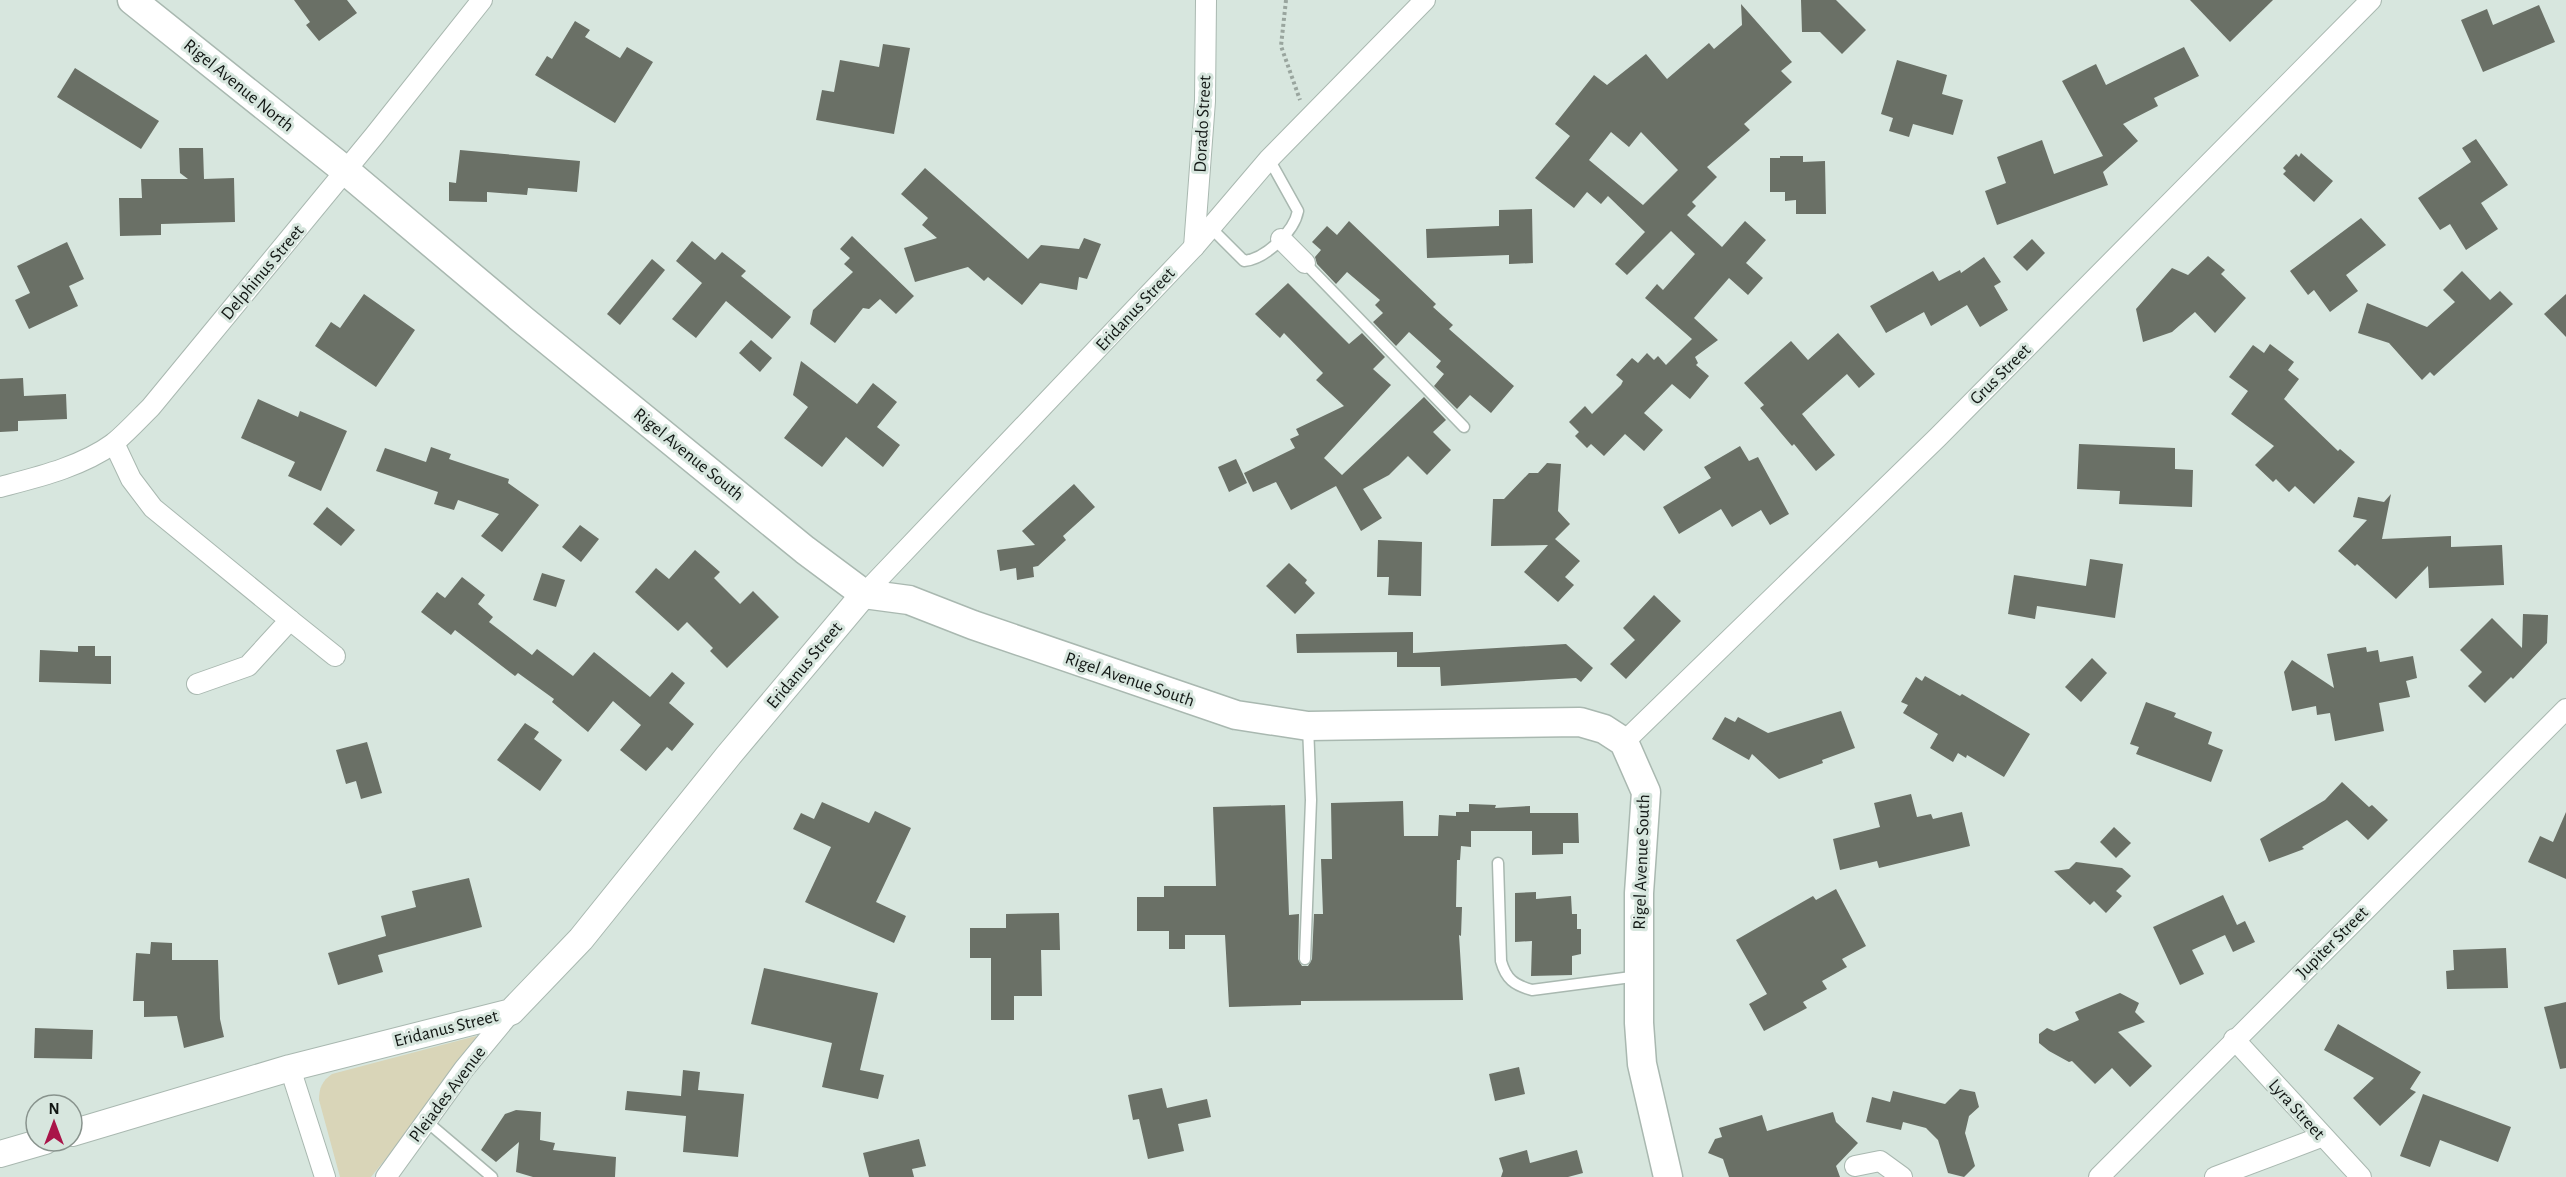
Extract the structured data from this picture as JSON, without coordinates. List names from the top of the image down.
{
  "streets": {
    "main road": ["Rigel Avenue North", "Rigel Avenue South"],
    "street": [
      "Dorado Street",
      "Delphinus Street",
      "Eridanus Street",
      "Grus Street",
      "Jupiter Street",
      "Pleiades Avenue",
      "Lyra Street"
    ]
  },
  "crossings": [
    ["Rigel Avenue North", "Delphinus Street"],
    ["Rigel Avenue North", "Rigel Avenue South"],
    ["Dorado Street", "Eridanus Street"],
    ["Delphinus Street", "Rigel Avenue South"],
    ["Eridanus Street", "Rigel Avenue South"],
    ["Eridanus Street", "Pleiades Avenue"],
    ["Grus Street", "Rigel Avenue South"],
    ["Jupiter Street", "Lyra Street"]
  ],
  "north": "top"
}
